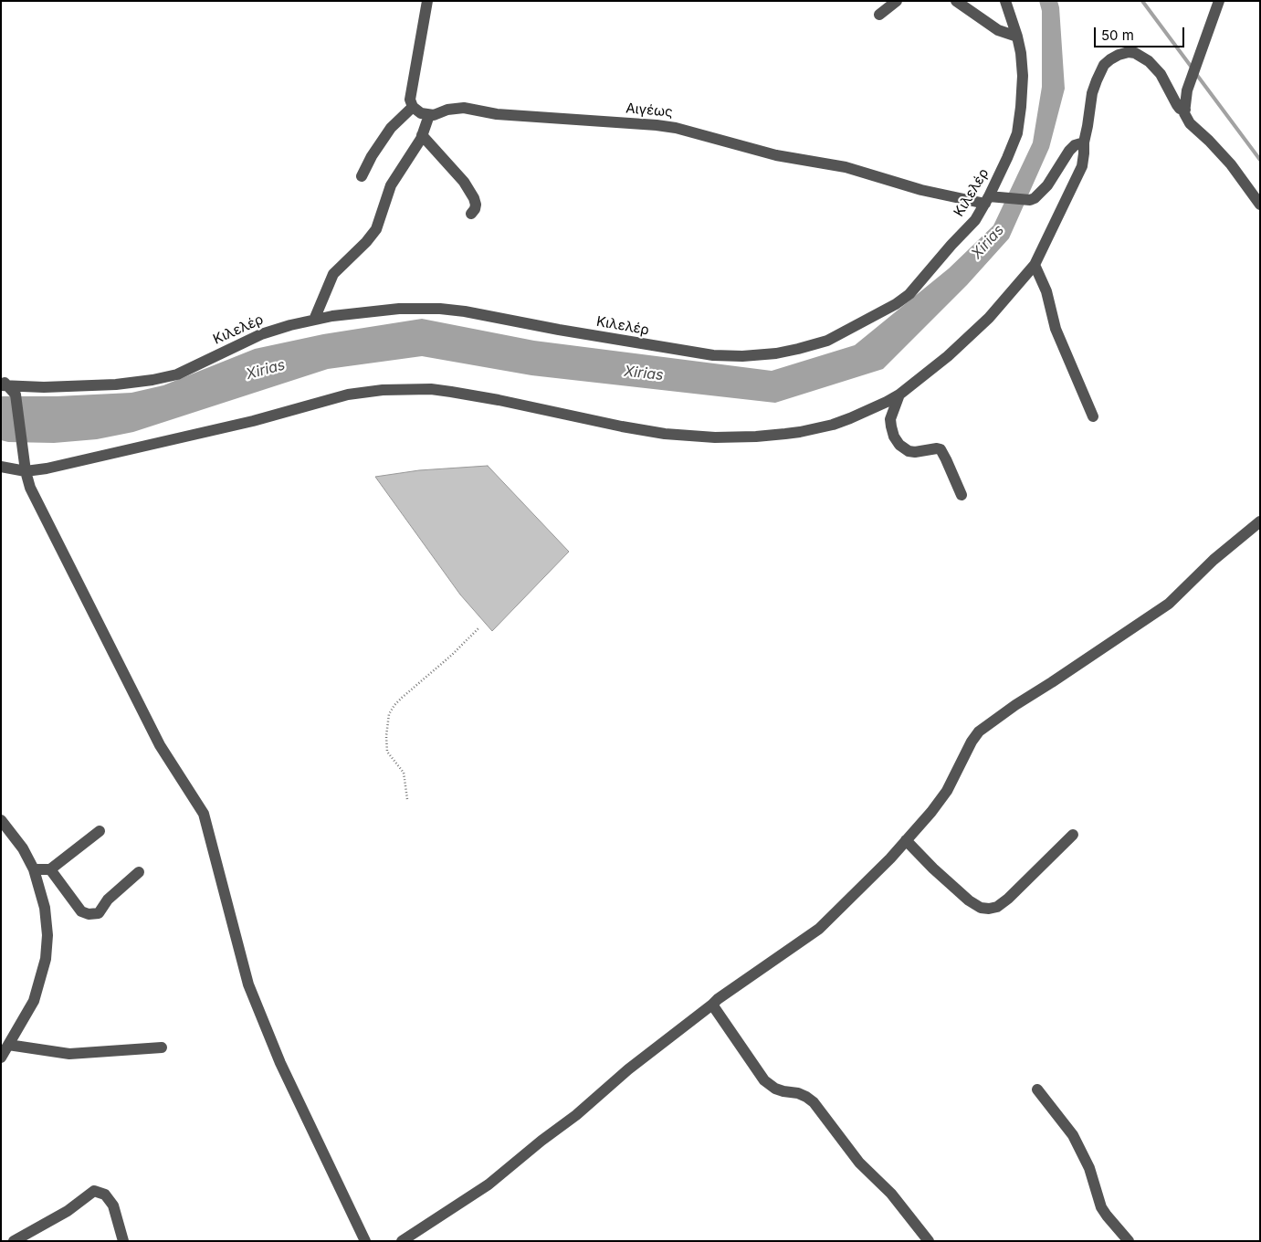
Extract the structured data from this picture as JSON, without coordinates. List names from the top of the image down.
{
  "streets": {
    "street": ["Αιγέως", "Κιλελέρ"]
  },
  "crossings": [
    ["Αιγέως", "Κιλελέρ"]
  ],
  "water": ["Xirias"],
  "scale_bar": "50 m"
}
